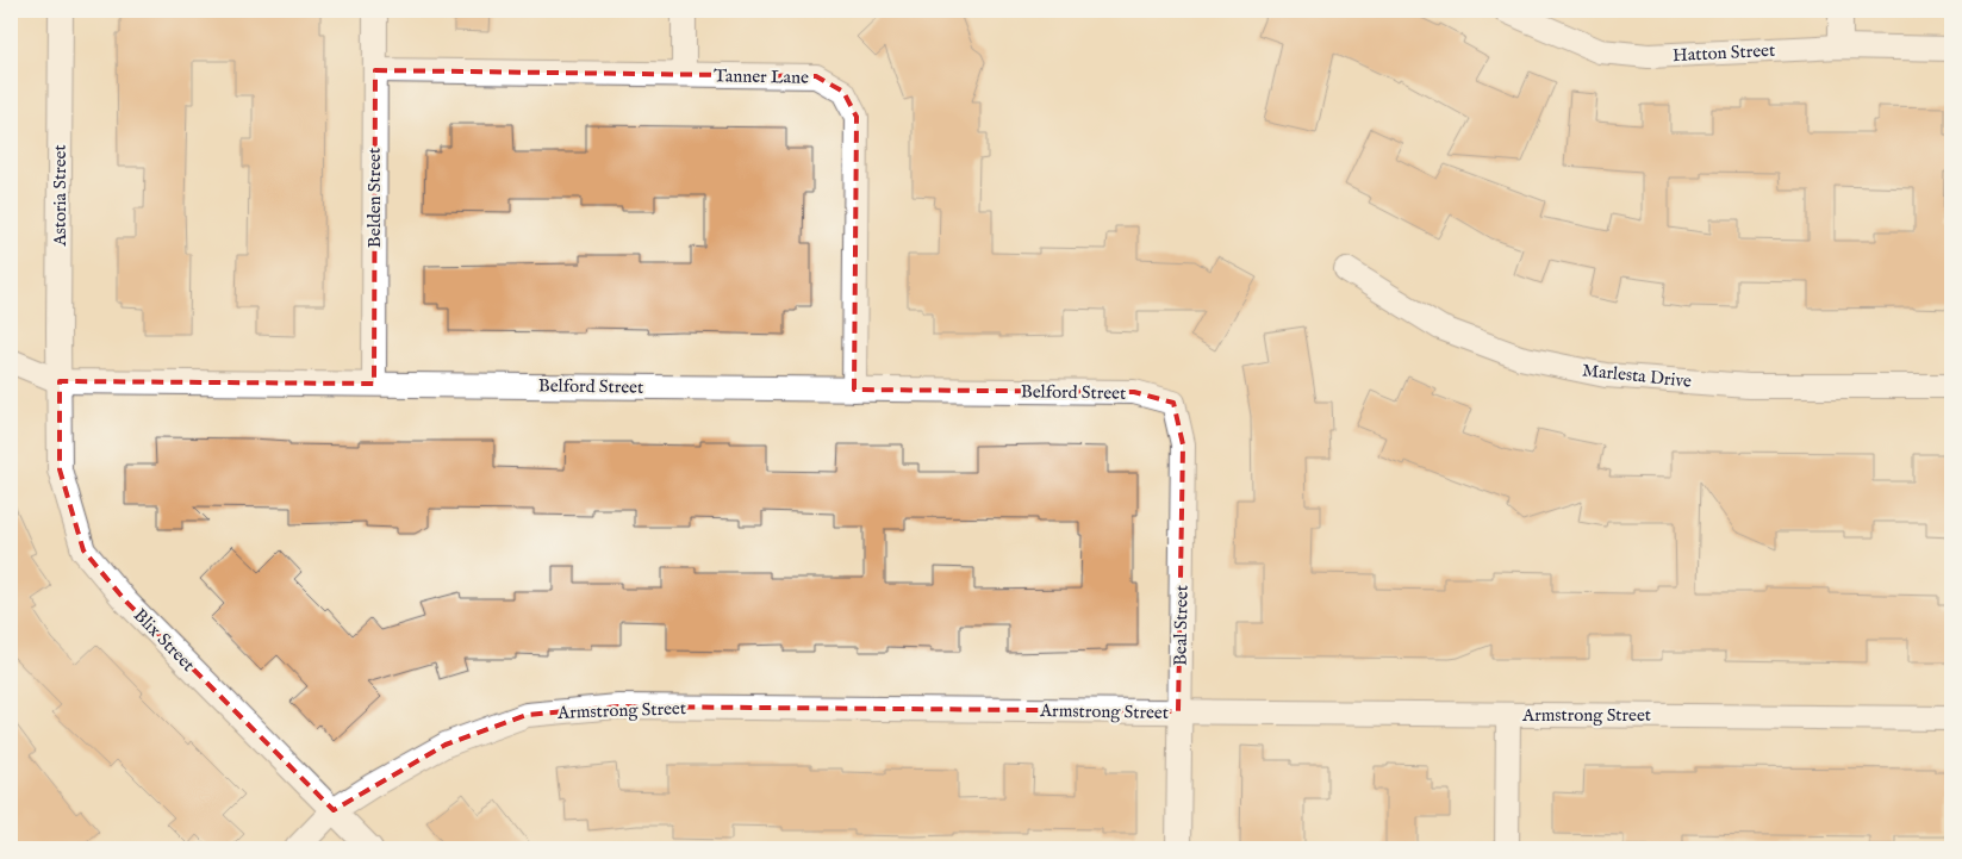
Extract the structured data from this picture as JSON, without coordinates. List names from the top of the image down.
{
  "streets": {
    "street": [
      "Hatton Street",
      "Tanner Lane",
      "Astoria Street",
      "Belden Street",
      "Marlesta Drive",
      "Belford Street",
      "Beal Street",
      "Blix Street",
      "Armstrong Street"
    ]
  },
  "crossings": [
    ["Tanner Lane", "Belden Street"],
    ["Tanner Lane", "Belford Street"],
    ["Astoria Street", "Belford Street"],
    ["Astoria Street", "Blix Street"],
    ["Belden Street", "Belford Street"],
    ["Belford Street", "Beal Street"],
    ["Belford Street", "Blix Street"],
    ["Beal Street", "Armstrong Street"],
    ["Blix Street", "Armstrong Street"]
  ]
}
